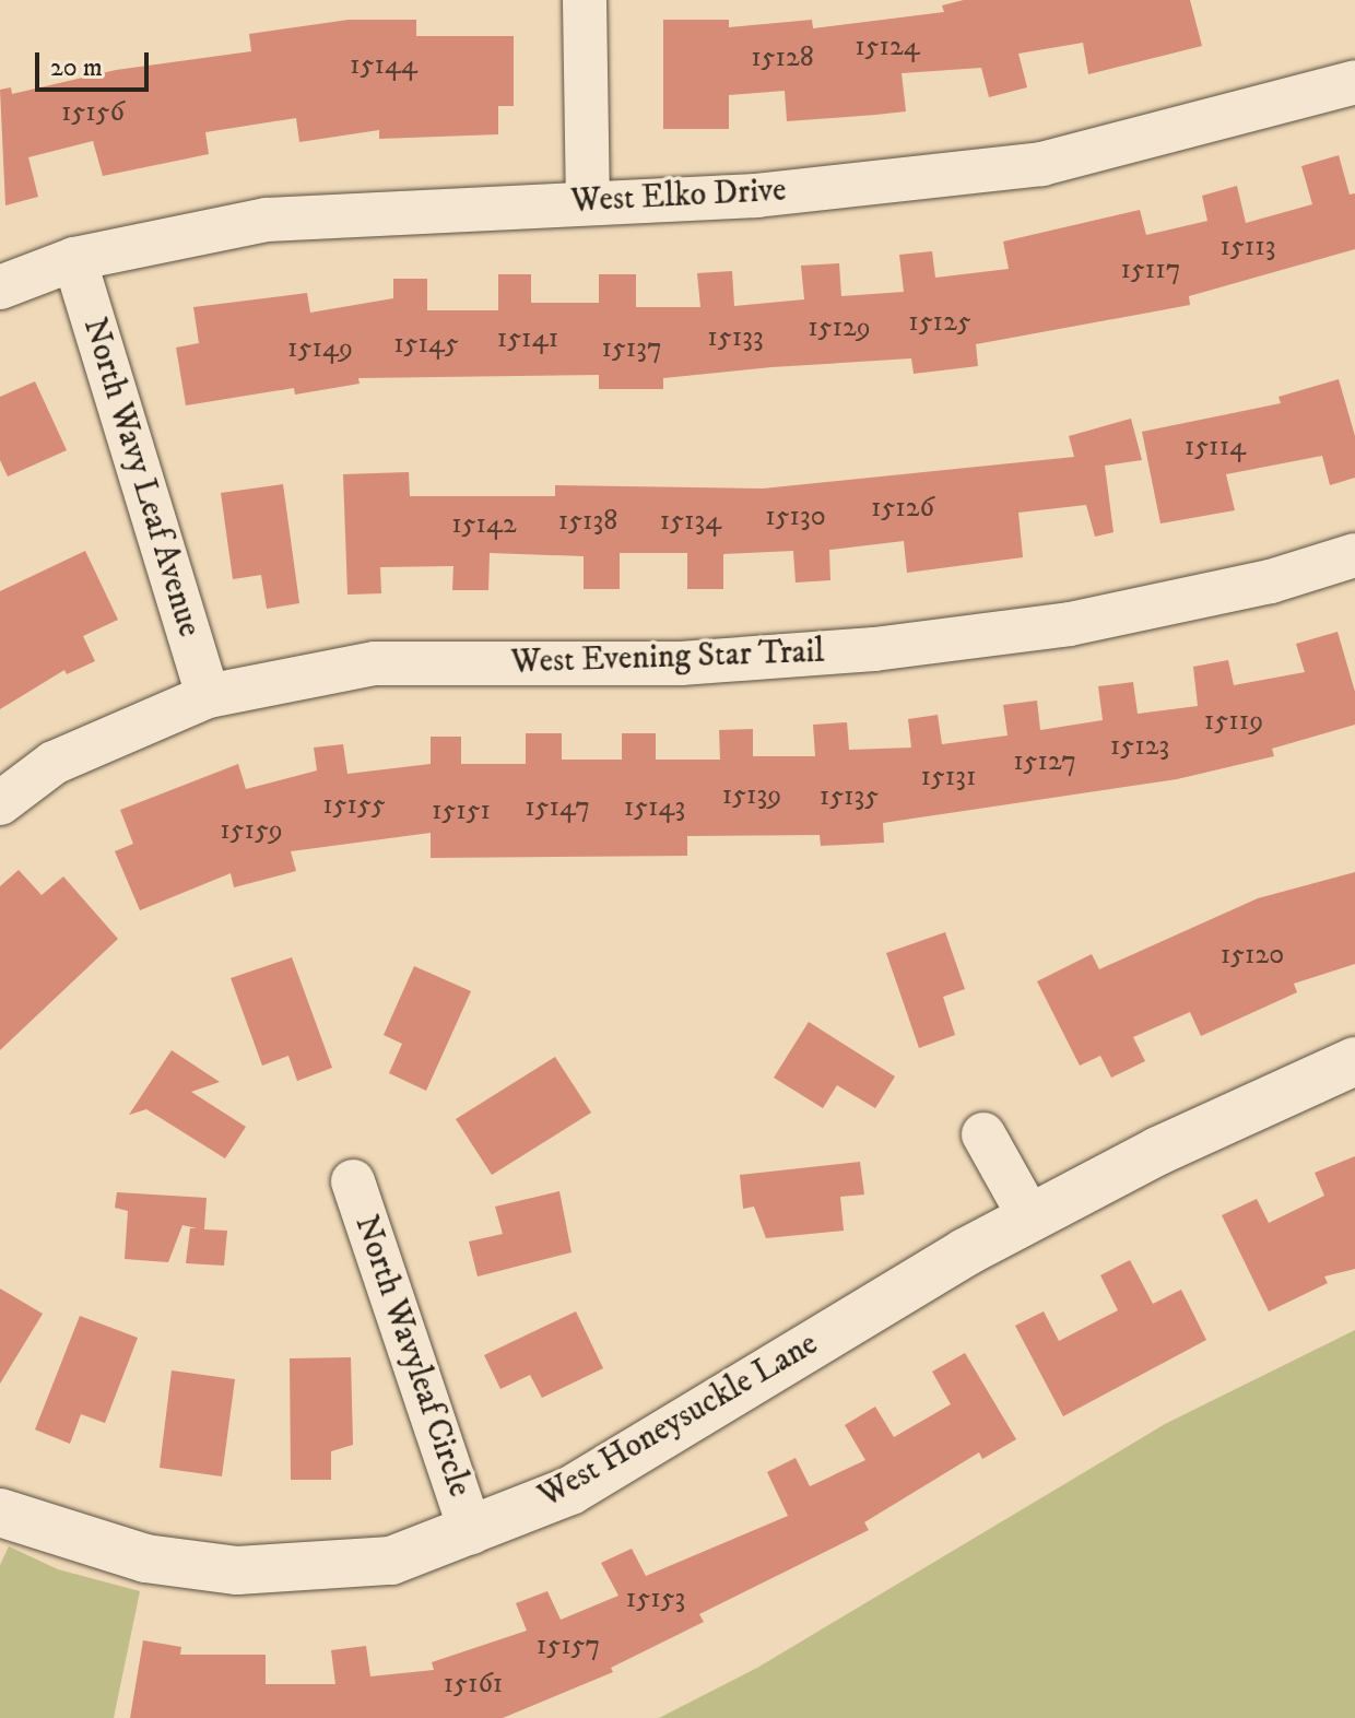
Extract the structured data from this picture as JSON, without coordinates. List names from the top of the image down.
{
  "streets": {
    "street": [
      "West Elko Drive",
      "North Wavy Leaf Avenue",
      "West Evening Star Trail",
      "North Wavyleaf Circle",
      "West Honeysuckle Lane"
    ]
  },
  "crossings": [
    ["West Elko Drive", "North Wavy Leaf Avenue"],
    ["North Wavy Leaf Avenue", "West Evening Star Trail"],
    ["North Wavyleaf Circle", "West Honeysuckle Lane"]
  ],
  "house_numbers": [
    "15124",
    "15128",
    "15144",
    "15156",
    "15113",
    "15117",
    "15125",
    "15129",
    "15133",
    "15141",
    "15145",
    "15149",
    "15137",
    "15114",
    "15126",
    "15130",
    "15138",
    "15134",
    "15142",
    "15119",
    "15123",
    "15127",
    "15131",
    "15139",
    "15135",
    "15155",
    "15147",
    "15143",
    "15151",
    "15159",
    "15120",
    "15153",
    "15157",
    "15161"
  ],
  "scale_bar": "20 m"
}
